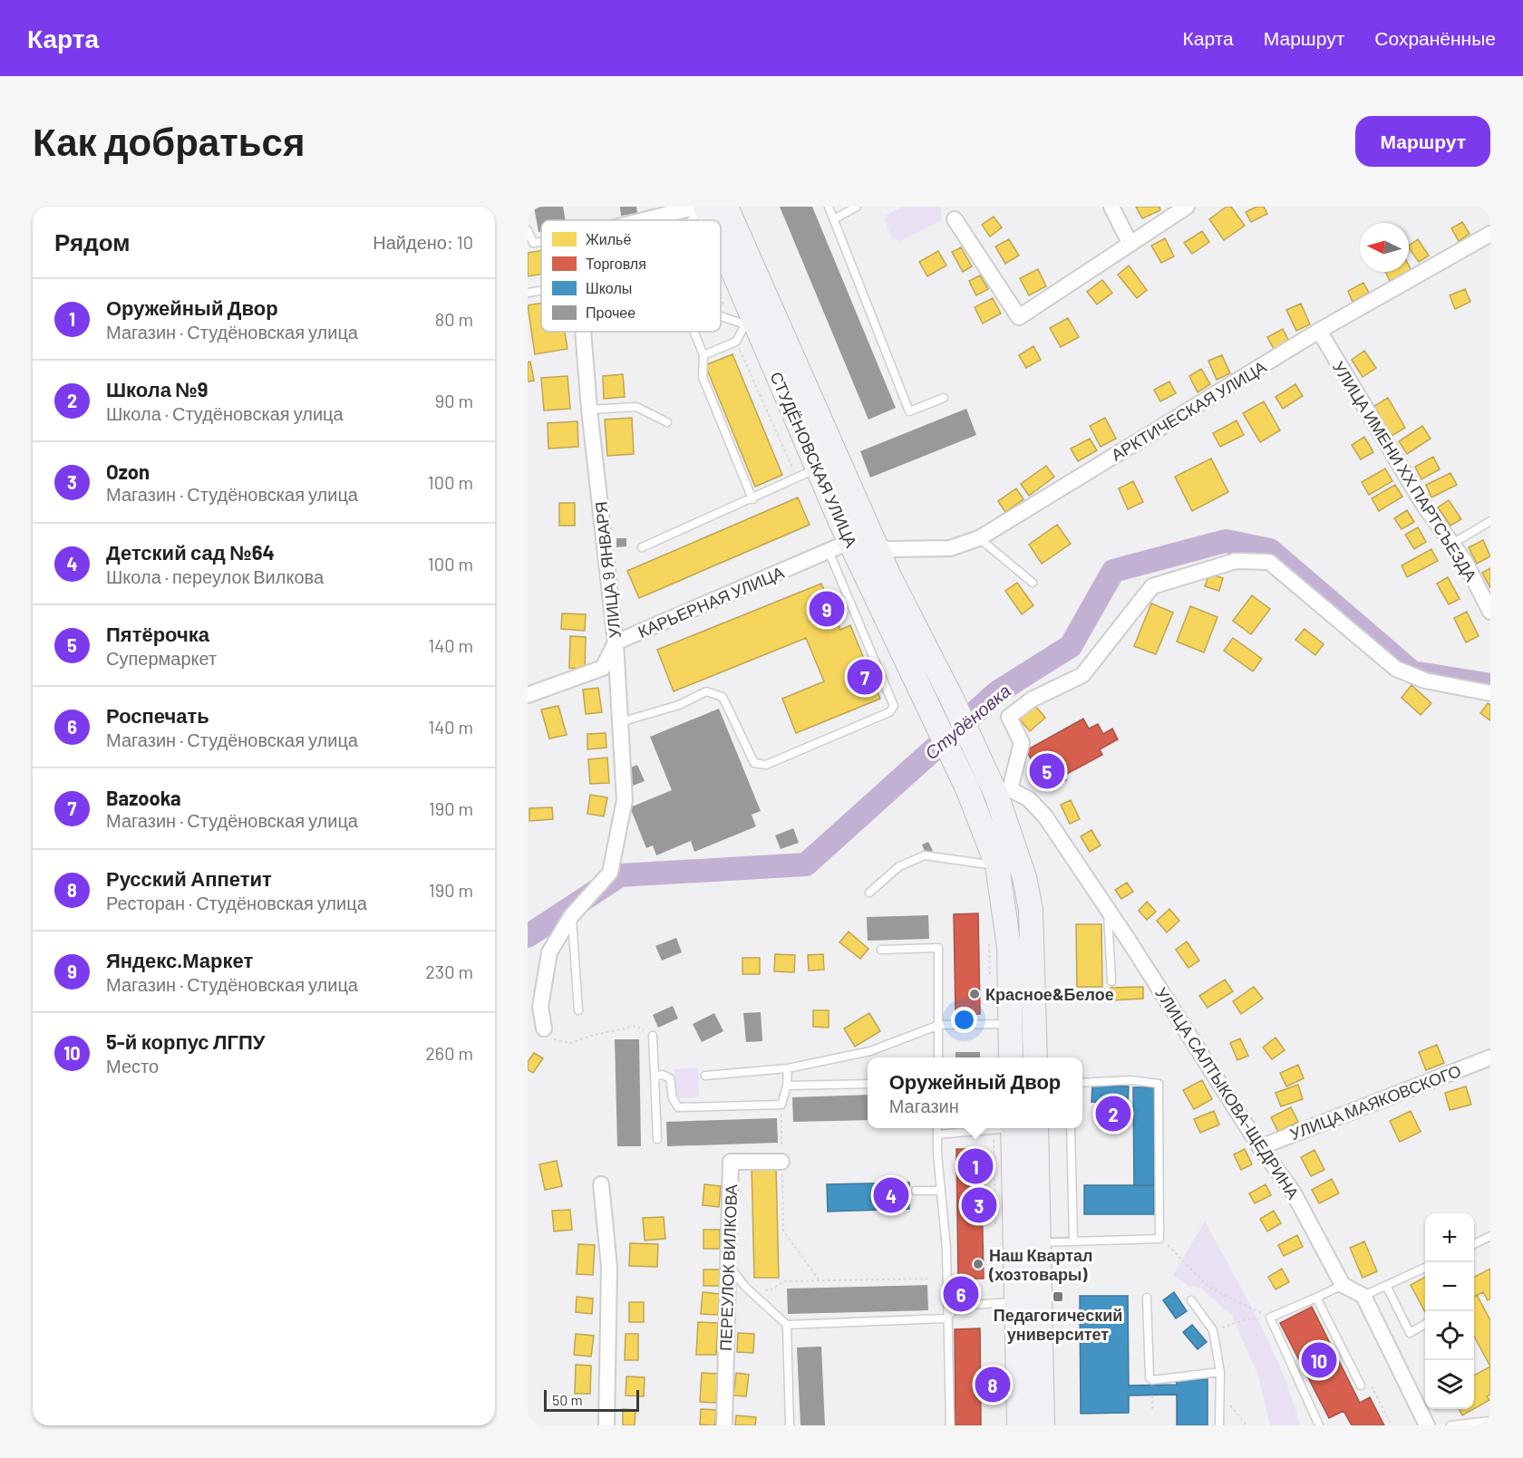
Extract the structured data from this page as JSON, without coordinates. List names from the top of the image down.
{
  "streets": {
    "main road": ["СТУДЁНОВСКАЯ УЛИЦА"],
    "street": [
      "АРКТИЧЕСКАЯ УЛИЦА",
      "УЛИЦА ИМЕНИ ХХ ПАРТСЪЕЗДА",
      "УЛИЦА 9 ЯНВАРЯ",
      "КАРЬЕРНАЯ УЛИЦА",
      "УЛИЦА САЛТЫКОВА-ЩЕДРИНА",
      "УЛИЦА МАЯКОВСКОГО",
      "ПЕРЕУЛОК ВИЛКОВА"
    ]
  },
  "crossings": [
    ["АРКТИЧЕСКАЯ УЛИЦА", "СТУДЁНОВСКАЯ УЛИЦА"],
    ["АРКТИЧЕСКАЯ УЛИЦА", "УЛИЦА ИМЕНИ ХХ ПАРТСЪЕЗДА"],
    ["АРКТИЧЕСКАЯ УЛИЦА", "КАРЬЕРНАЯ УЛИЦА"],
    ["СТУДЁНОВСКАЯ УЛИЦА", "КАРЬЕРНАЯ УЛИЦА"],
    ["УЛИЦА 9 ЯНВАРЯ", "КАРЬЕРНАЯ УЛИЦА"],
    ["УЛИЦА САЛТЫКОВА-ЩЕДРИНА", "УЛИЦА МАЯКОВСКОГО"]
  ],
  "water": ["Студёновка"],
  "places": {
    "other": ["Красное&Белое", "Наш Квартал (хозтовары)"],
    "transit": ["Педагогический университет"]
  },
  "legend": [
    "Жильё",
    "Торговля",
    "Школы",
    "Прочее"
  ],
  "scale_bar": "50 m",
  "north": "left",
  "page": {
    "header": "Карта",
    "nav": ["Карта", "Маршрут", "Сохранённые"],
    "buttons": "Маршрут",
    "title": "Как добраться",
    "heading": ["Рядом", "Найдено: 10"],
    "list": [
      {
        "mark": "1",
        "name": "Оружейный Двор",
        "note": "Магазин · Студёновская улица",
        "value": "80 m"
      },
      {
        "mark": "2",
        "name": "Школа №9",
        "note": "Школа · Студёновская улица",
        "value": "90 m"
      },
      {
        "mark": "3",
        "name": "Ozon",
        "note": "Магазин · Студёновская улица",
        "value": "100 m"
      },
      {
        "mark": "4",
        "name": "Детский сад №64",
        "note": "Школа · переулок Вилкова",
        "value": "100 m"
      },
      {
        "mark": "5",
        "name": "Пятёрочка",
        "note": "Супермаркет",
        "value": "140 m"
      },
      {
        "mark": "6",
        "name": "Роспечать",
        "note": "Магазин · Студёновская улица",
        "value": "140 m"
      },
      {
        "mark": "7",
        "name": "Bazooka",
        "note": "Магазин · Студёновская улица",
        "value": "190 m"
      },
      {
        "mark": "8",
        "name": "Русский Аппетит",
        "note": "Ресторан · Студёновская улица",
        "value": "190 m"
      },
      {
        "mark": "9",
        "name": "Яндекс.Маркет",
        "note": "Магазин · Студёновская улица",
        "value": "230 m"
      },
      {
        "mark": "10",
        "name": "5-й корпус ЛГПУ",
        "note": "Место",
        "value": "260 m"
      }
    ],
    "pins": [
      "9",
      "7",
      "5",
      "2",
      "1",
      "4",
      "3",
      "6",
      "10",
      "8"
    ],
    "popup": ["Оружейный Двор", "Магазин"],
    "map_buttons": ["+", "−"],
    "scale": "50 m"
  }
}
